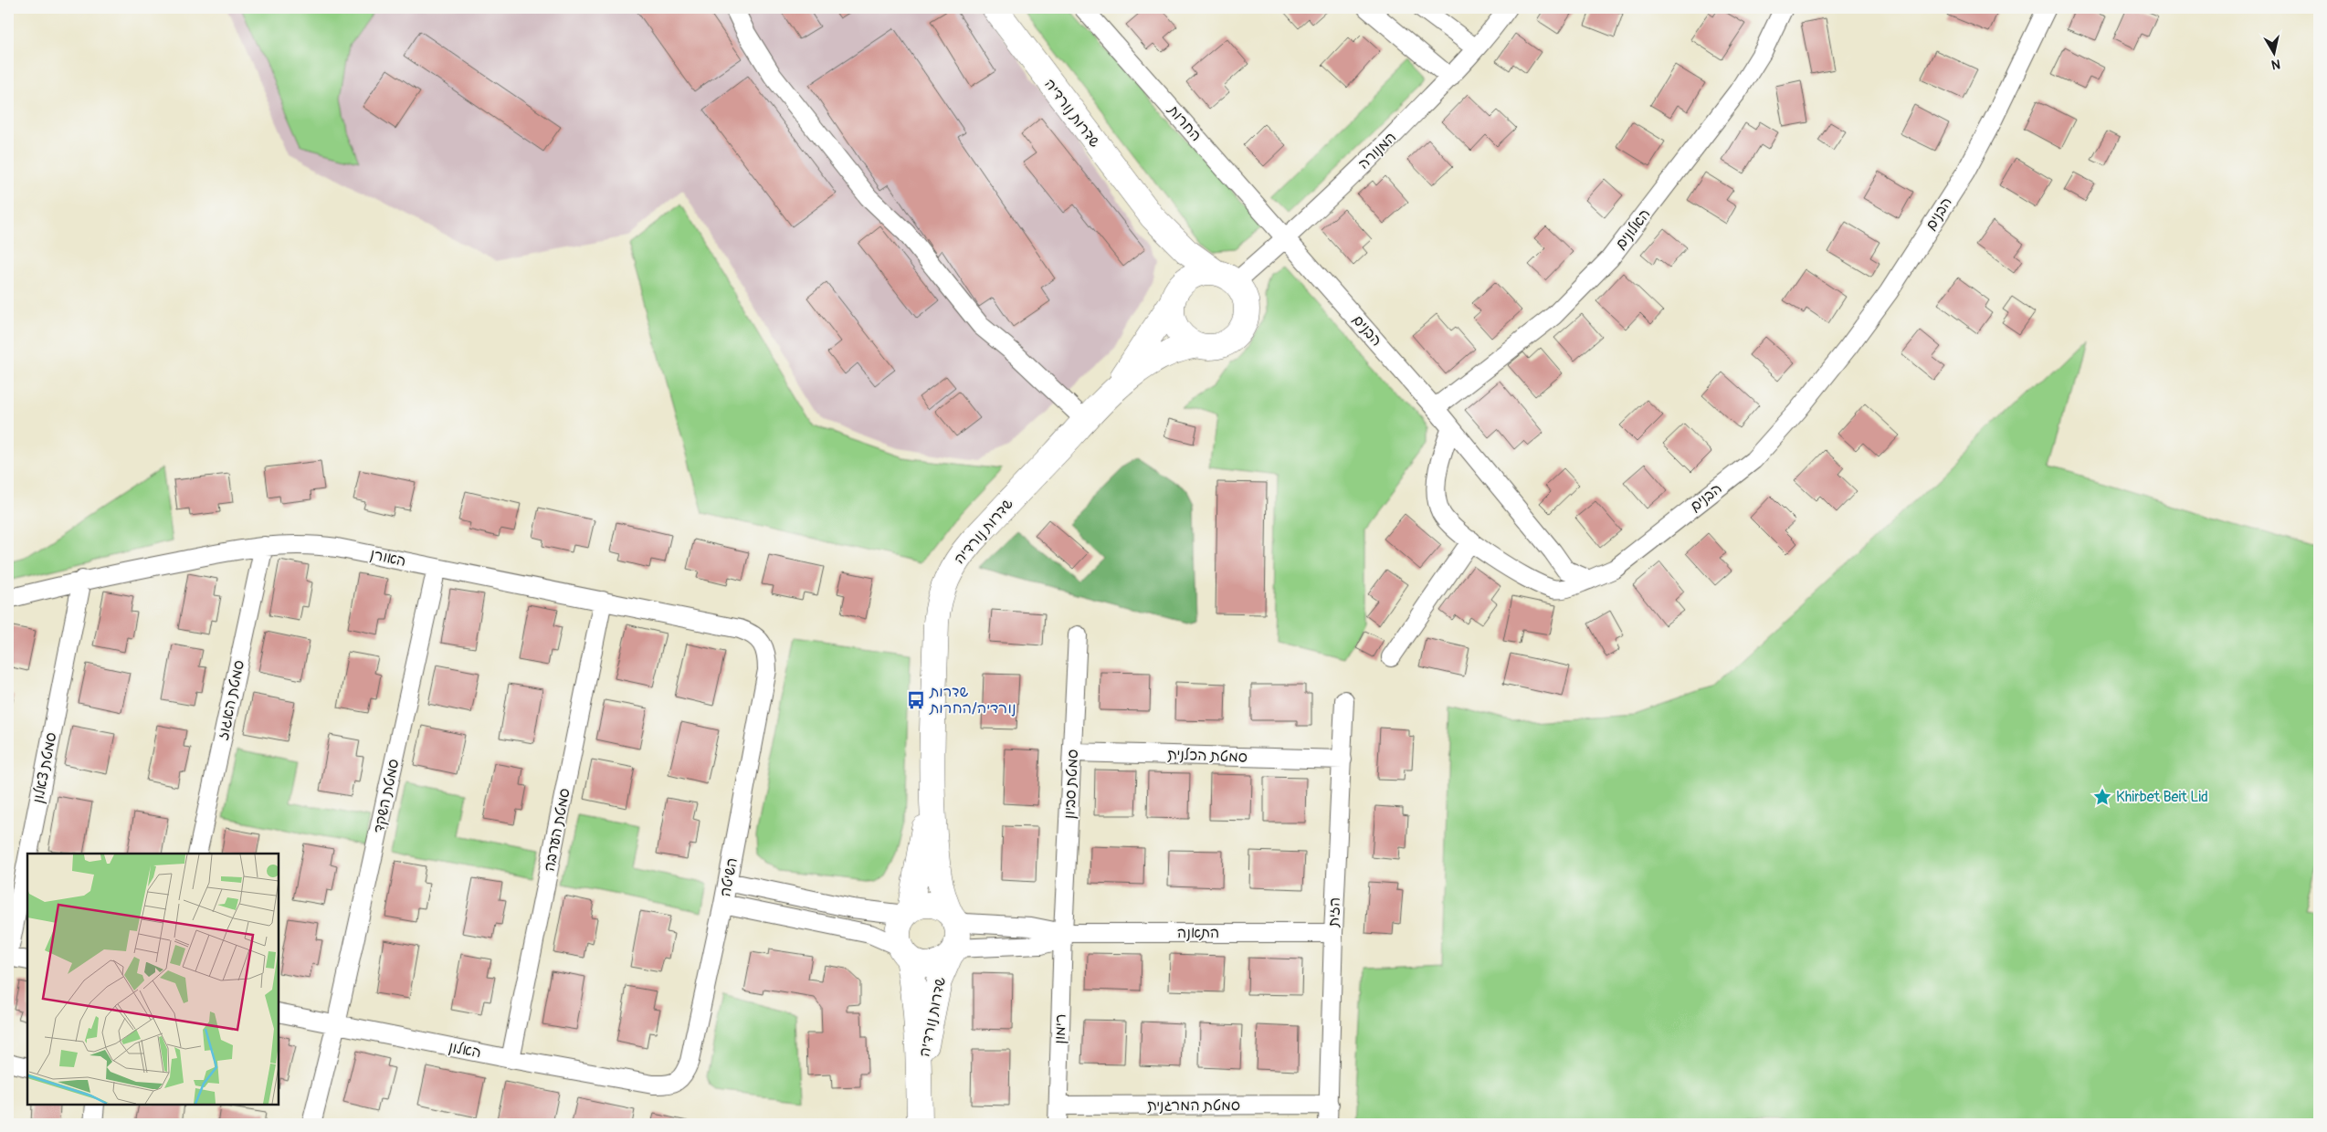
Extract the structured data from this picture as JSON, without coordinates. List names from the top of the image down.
{
  "streets": {
    "street": [
      "שדרות נורדיה",
      "החרות",
      "המנורה",
      "הבנים",
      "האלונים",
      "האורן",
      "סמטת האגוז",
      "סמטת הכלנית",
      "סמטת צאלון",
      "סמטת סביון",
      "סמטת השקד",
      "סמטת הערבה",
      "השיטה",
      "הזית",
      "התאנה",
      "רימון",
      "האלון",
      "סמטת המרגנית"
    ]
  },
  "crossings": [
    ["שדרות נורדיה", "המנורה"],
    ["שדרות נורדיה", "התאנה"],
    ["החרות", "המנורה"],
    ["החרות", "הבנים"],
    ["המנורה", "הבנים"],
    ["הבנים", "האלונים"],
    ["האורן", "סמטת האגוז"],
    ["האורן", "סמטת צאלון"],
    ["האורן", "סמטת השקד"],
    ["האורן", "סמטת הערבה"],
    ["האורן", "השיטה"],
    ["סמטת הכלנית", "סמטת סביון"],
    ["סמטת הכלנית", "הזית"],
    ["סמטת סביון", "התאנה"],
    ["סמטת סביון", "רימון"],
    ["סמטת השקד", "האלון"],
    ["סמטת הערבה", "האלון"],
    ["השיטה", "האלון"],
    ["הזית", "התאנה"],
    ["הזית", "סמטת המרגנית"],
    ["התאנה", "רימון"],
    ["רימון", "סמטת המרגנית"]
  ],
  "places": {
    "bus stop": ["שדרות נורדיה/החרות"],
    "place": ["Khirbet Beit Lid"]
  },
  "north": "bottom"
}
